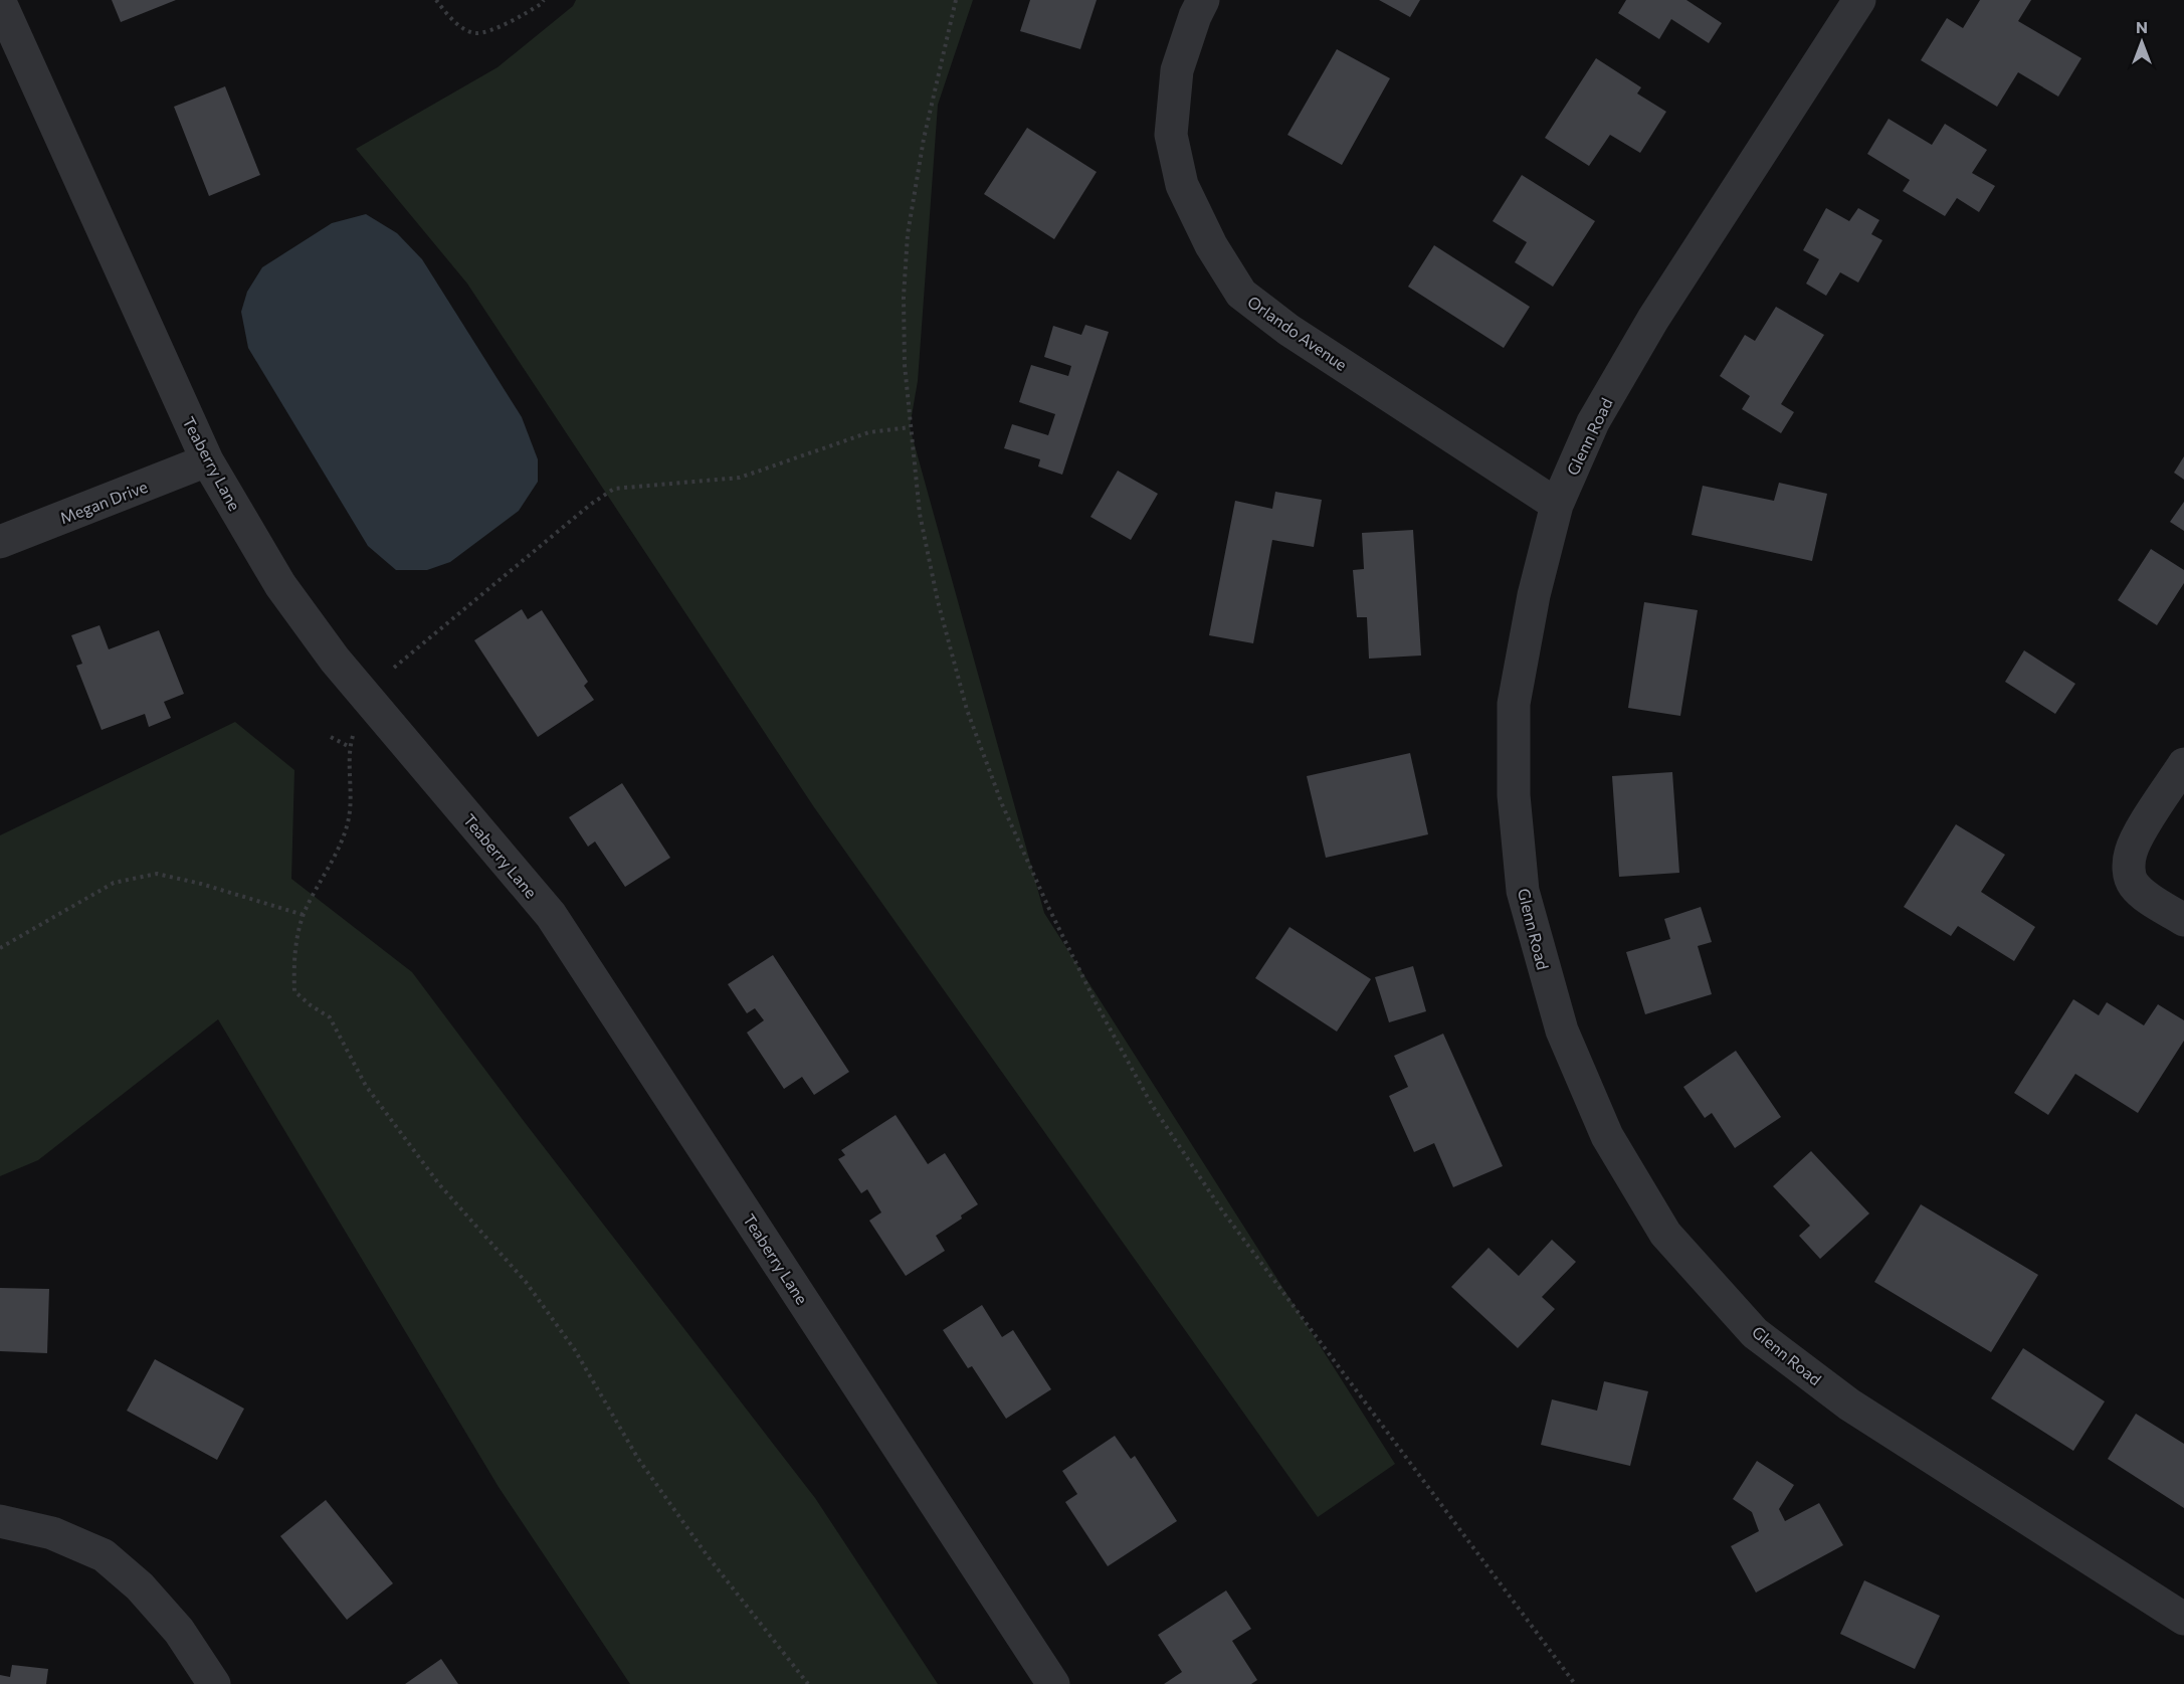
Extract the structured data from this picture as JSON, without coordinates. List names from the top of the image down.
{
  "streets": {
    "street": [
      "Orlando Avenue",
      "Glenn Road",
      "Teaberry Lane",
      "Megan Drive"
    ]
  },
  "crossings": [
    ["Orlando Avenue", "Glenn Road"],
    ["Teaberry Lane", "Megan Drive"]
  ],
  "north": "top"
}
